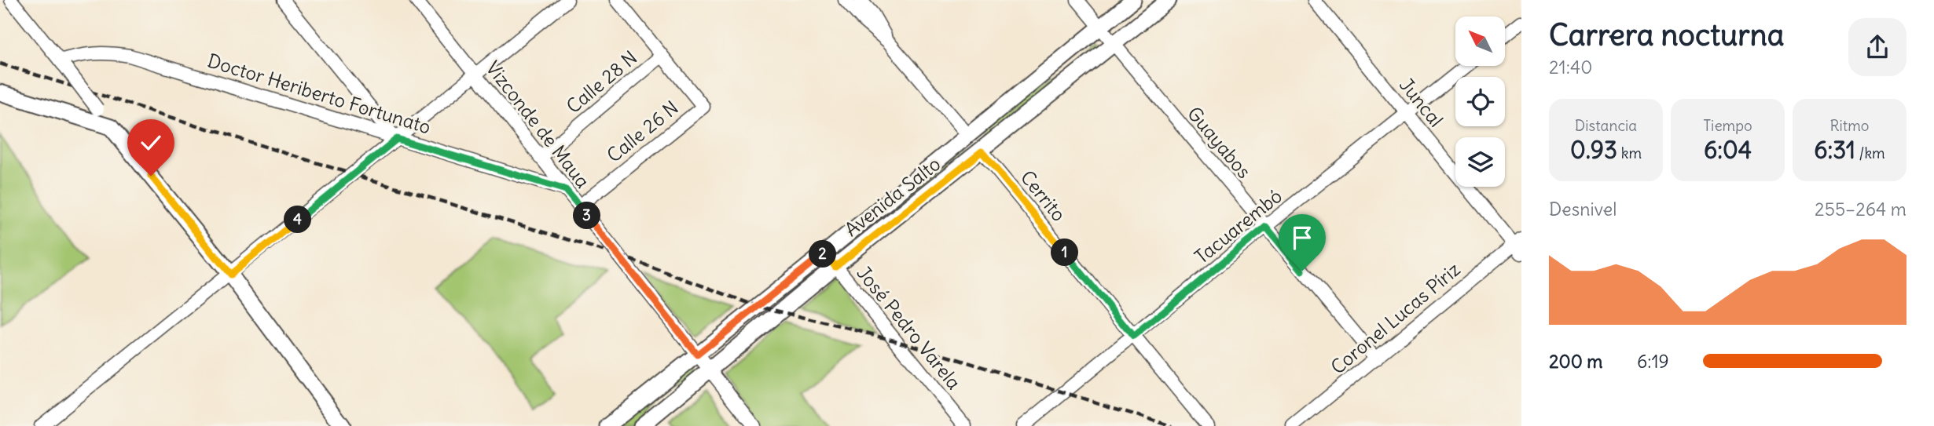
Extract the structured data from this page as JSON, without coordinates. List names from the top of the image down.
{
  "streets": {
    "street": [
      "Calle 28 N",
      "Doctor Heriberto Fortunato",
      "Juncal",
      "Vizconde de Maua",
      "Calle 26 N",
      "Guayabos",
      "Cerrito",
      "Avenida Salto",
      "Tacuarembó",
      "Coronel Lucas Píriz",
      "José Pedro Varela"
    ]
  },
  "crossings": [
    ["Calle 28 N", "Vizconde de Maua"],
    ["Calle 28 N", "Calle 26 N"],
    ["Doctor Heriberto Fortunato", "Vizconde de Maua"],
    ["Juncal", "Tacuarembó"],
    ["Juncal", "Coronel Lucas Píriz"],
    ["Vizconde de Maua", "Calle 26 N"],
    ["Vizconde de Maua", "Avenida Salto"],
    ["Guayabos", "Avenida Salto"],
    ["Guayabos", "Tacuarembó"],
    ["Guayabos", "Coronel Lucas Píriz"],
    ["Cerrito", "Avenida Salto"],
    ["Cerrito", "Tacuarembó"],
    ["Avenida Salto", "José Pedro Varela"]
  ],
  "north": "top left",
  "page": {
    "heading": ["Carrera nocturna", "21:40"],
    "stats": [
      ["Distancia", "0.93 km"],
      ["Tiempo", "6:04"],
      ["Ritmo", "6:31 /km"]
    ],
    "chart": ["Desnivel", "255–264 m"],
    "pins": [
      "3",
      "4",
      "1",
      "2"
    ],
    "list": [
      {
        "name": "200 m",
        "note": "6:19"
      }
    ]
  }
}
